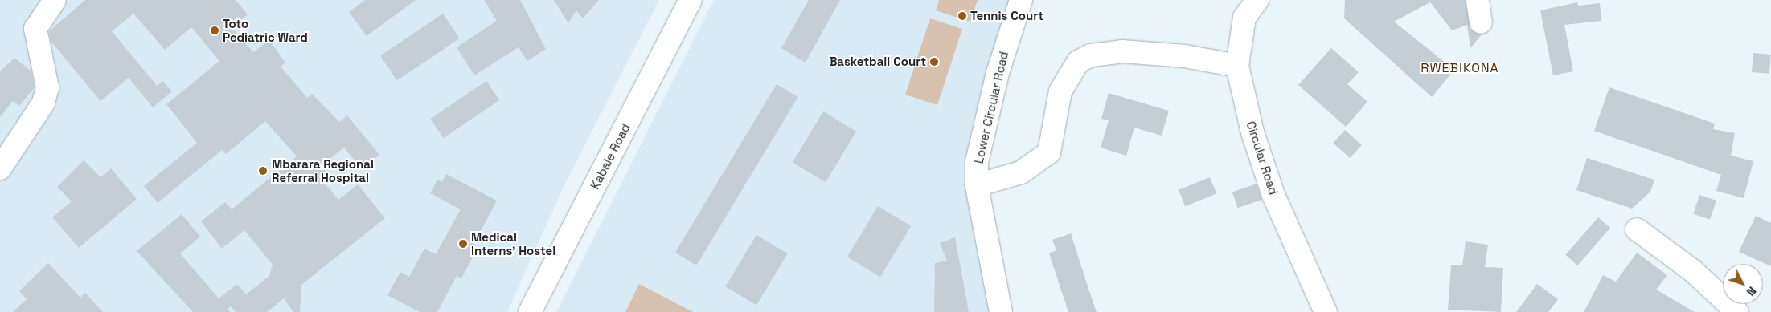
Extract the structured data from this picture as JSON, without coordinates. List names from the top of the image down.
{
  "streets": {
    "street": ["Lower Circular Road", "Kabale Road", "Circular Road"]
  },
  "districts": ["RWEBIKONA"],
  "places": [
    "Tennis Court",
    "Toto Pediatric Ward",
    "Basketball Court",
    "Mbarara Regional Referral Hospital",
    "Medical Interns' Hostel"
  ],
  "north": "bottom right"
}
